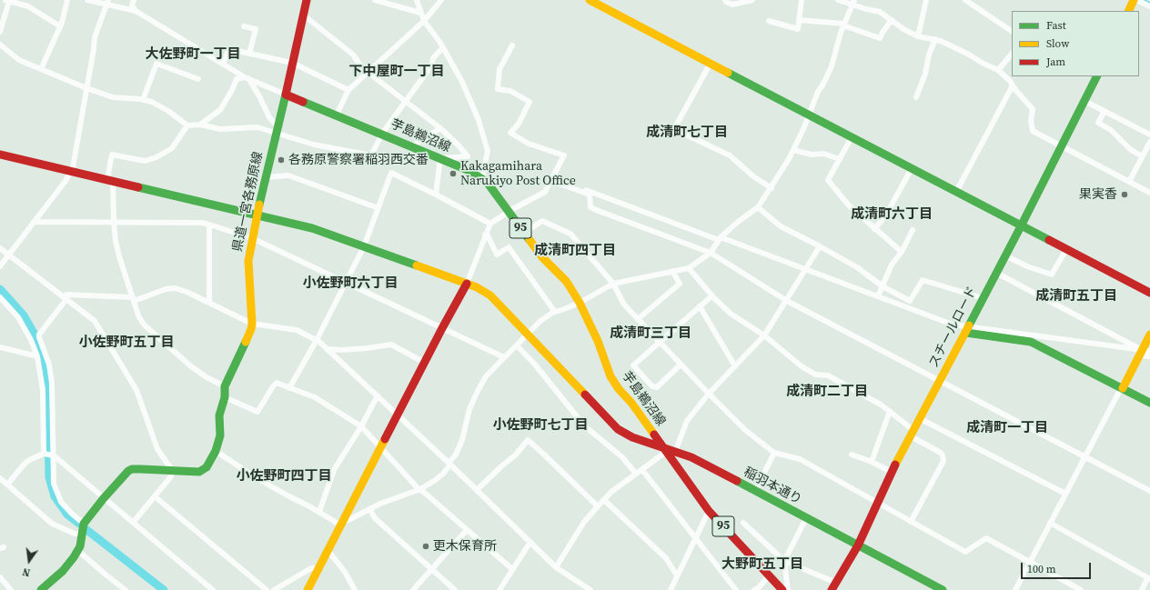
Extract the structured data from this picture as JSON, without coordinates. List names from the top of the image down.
{
  "streets": {
    "street": [
      "芋島鵜沼線",
      "県道一宮各務原線",
      "95",
      "スチールロード",
      "稲羽本通り"
    ]
  },
  "crossings": [
    ["芋島鵜沼線", "県道一宮各務原線"],
    ["芋島鵜沼線", "稲羽本通り"],
    ["県道一宮各務原線", "稲羽本通り"],
    ["スチールロード", "稲羽本通り"]
  ],
  "districts": [
    "大佐野町一丁目",
    "下中屋町一丁目",
    "成清町七丁目",
    "成清町六丁目",
    "成清町四丁目",
    "小佐野町六丁目",
    "成清町五丁目",
    "成清町三丁目",
    "小佐野町五丁目",
    "成清町二丁目",
    "小佐野町七丁目",
    "成清町一丁目",
    "小佐野町四丁目",
    "大野町五丁目"
  ],
  "places": [
    "各務原警察署稲羽西交番",
    "Kakagamihara Narukiyo Post Office",
    "果実香",
    "更木保育所"
  ],
  "legend": ["Fast", "Slow", "Jam"],
  "scale_bar": "100 m",
  "north": "bottom"
}
